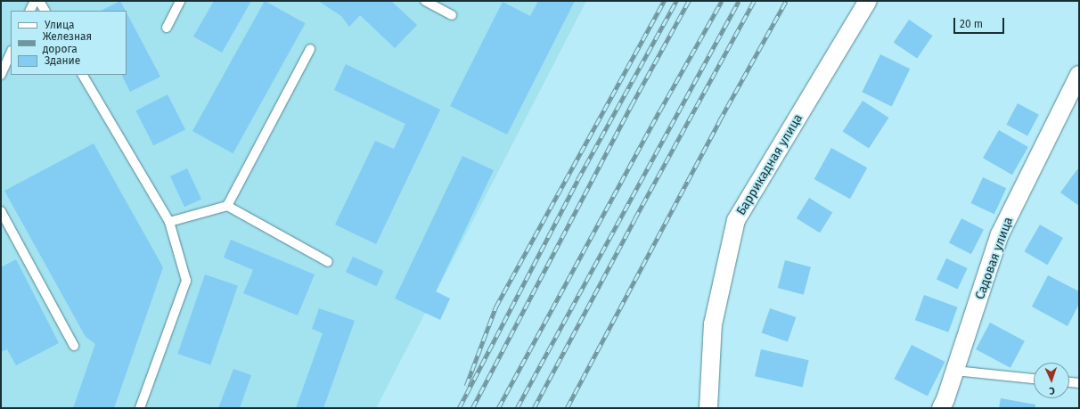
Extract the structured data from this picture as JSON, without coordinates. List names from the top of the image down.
{
  "streets": {
    "street": ["Баррикадная улица", "Садовая улица"]
  },
  "legend": ["Улица", "Железная дорога", "Здание"],
  "scale_bar": "20 m",
  "north": "bottom"
}
